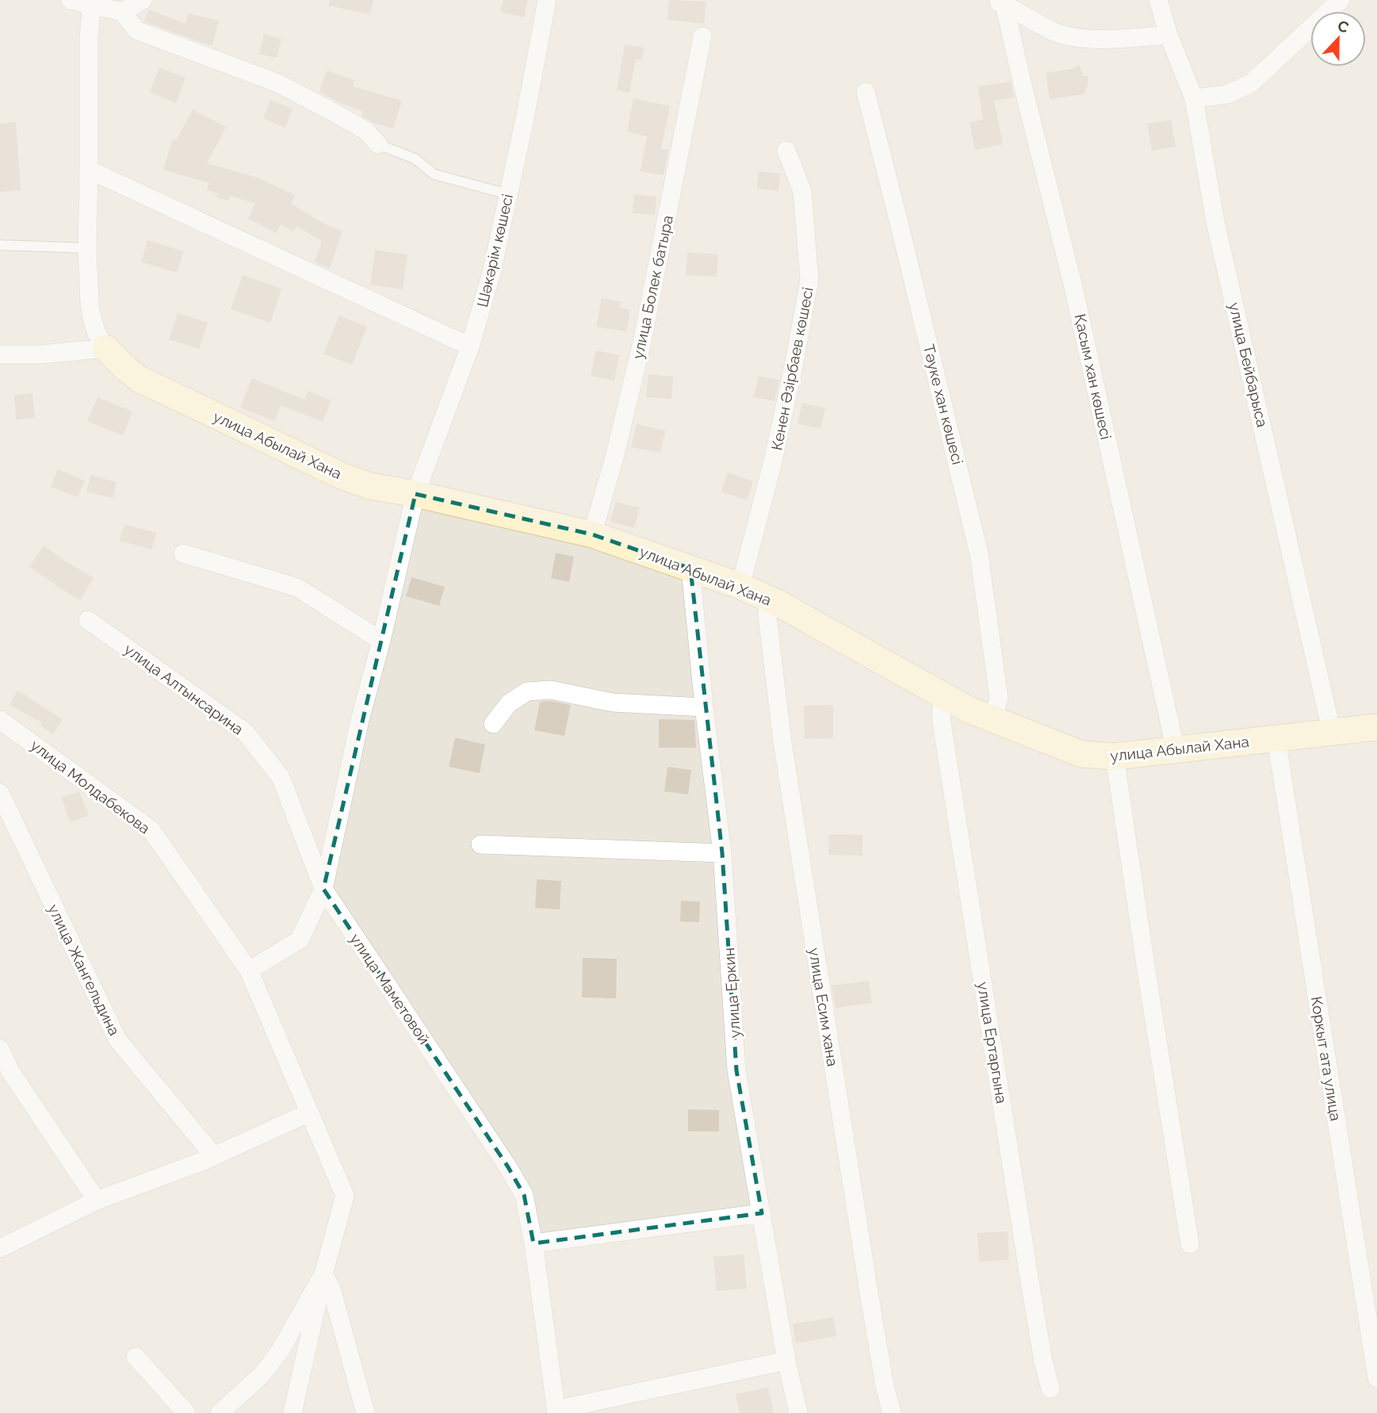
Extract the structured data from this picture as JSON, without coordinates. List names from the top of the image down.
{
  "streets": {
    "street": [
      "Шәкәрім көшесі",
      "улица Болек батыра",
      "улица Бейбарыса",
      "Кенен Әзірбаев көшесі",
      "Қасым хан көшесі",
      "Тәуке хан көшесі",
      "улица Абылай Хана",
      "улица Алтынсарина",
      "улица Молдабекова",
      "улица Жангельдина",
      "улица Маметовой",
      "улица Еркин",
      "улица Есим хана",
      "улица Ертаргына",
      "Коркыт ата улица"
    ]
  },
  "crossings": [
    ["Шәкәрім көшесі", "улица Абылай Хана"],
    ["улица Болек батыра", "улица Абылай Хана"],
    ["улица Бейбарыса", "улица Абылай Хана"],
    ["Кенен Әзірбаев көшесі", "улица Абылай Хана"],
    ["Қасым хан көшесі", "улица Абылай Хана"],
    ["Тәуке хан көшесі", "улица Абылай Хана"],
    ["улица Абылай Хана", "улица Еркин"],
    ["улица Абылай Хана", "улица Есим хана"],
    ["улица Абылай Хана", "улица Ертаргына"],
    ["улица Абылай Хана", "Коркыт ата улица"],
    ["улица Алтынсарина", "улица Маметовой"]
  ],
  "north": "top"
}
